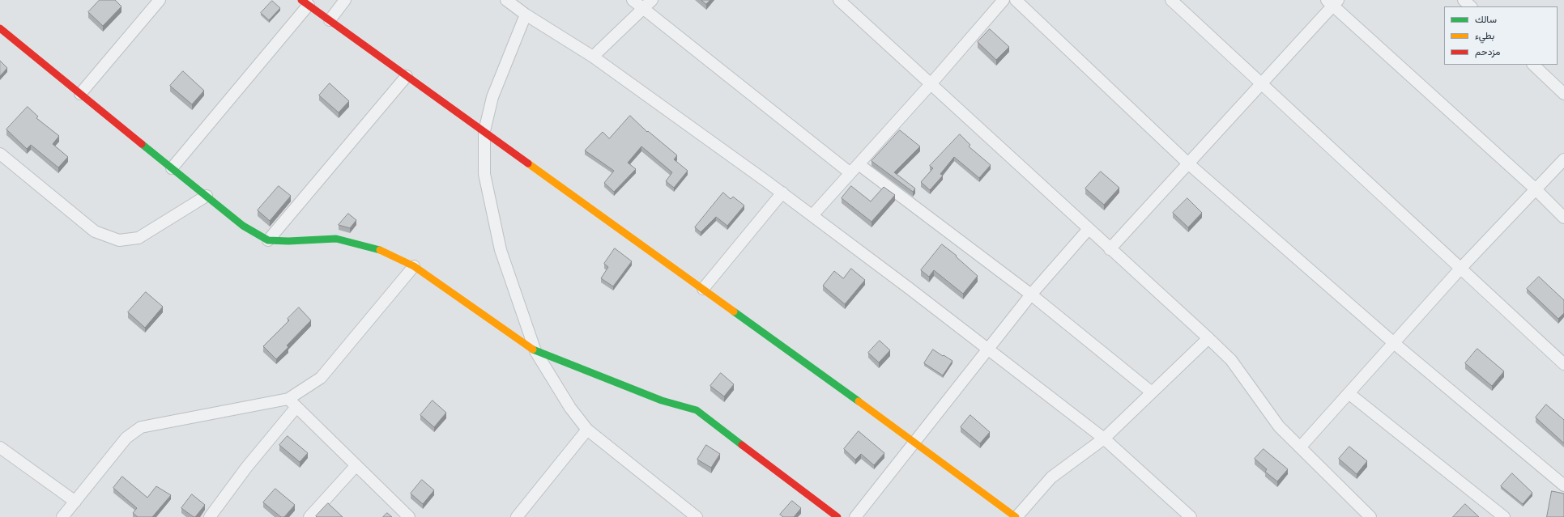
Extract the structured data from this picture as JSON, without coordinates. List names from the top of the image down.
{
  "legend": ["سالك", "بطيء", "مزدحم"]
}
